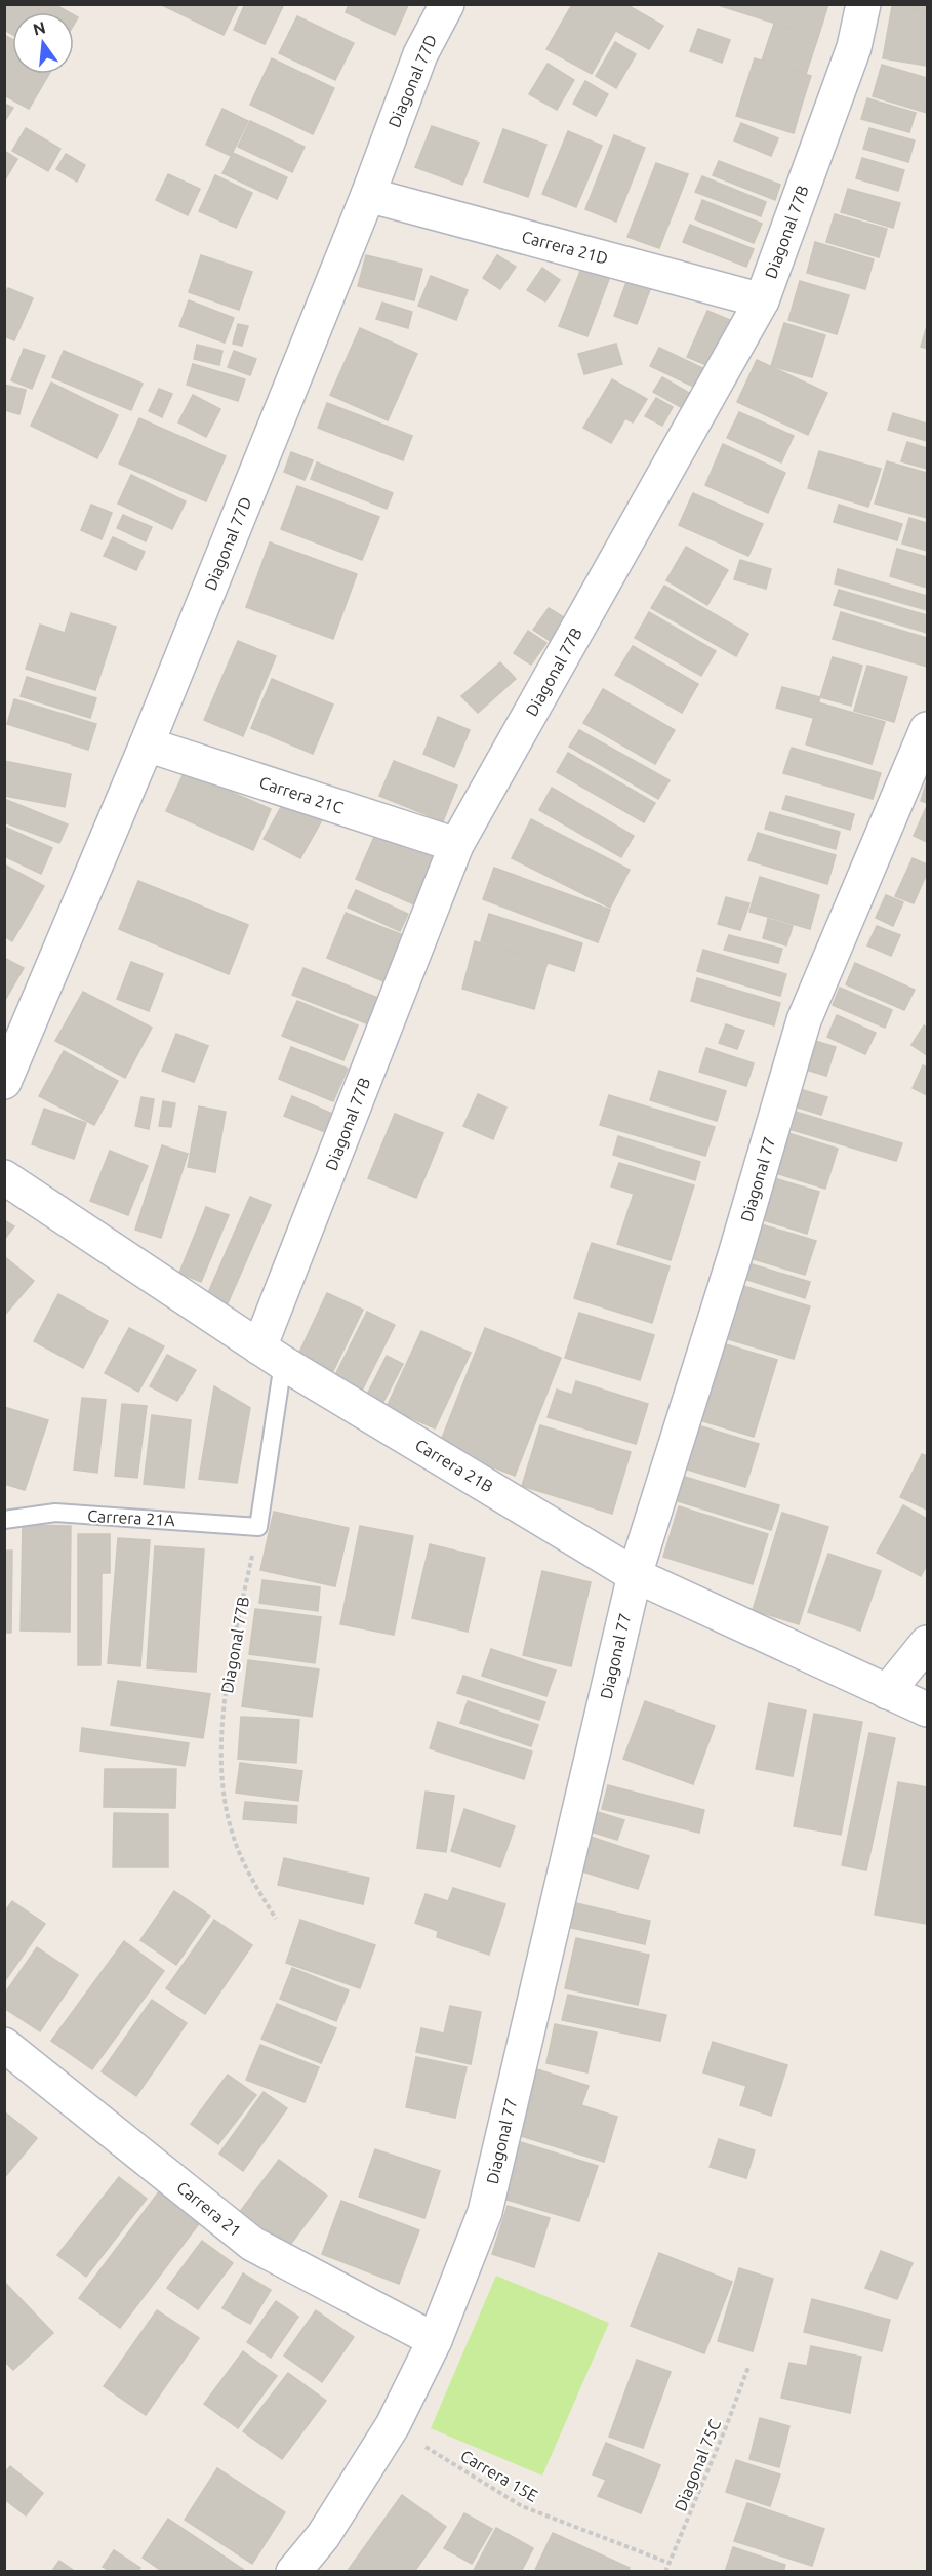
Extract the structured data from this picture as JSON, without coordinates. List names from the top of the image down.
{
  "streets": {
    "street": [
      "Diagonal 77D",
      "Diagonal 77B",
      "Carrera 21D",
      "Carrera 21C",
      "Diagonal 77",
      "Carrera 21B",
      "Carrera 21"
    ],
    "lane": ["Carrera 21A"],
    "path": ["Diagonal 75C", "Carrera 15E"]
  },
  "crossings": [
    ["Diagonal 77D", "Carrera 21D"],
    ["Diagonal 77D", "Carrera 21C"],
    ["Diagonal 77B", "Carrera 21D"],
    ["Diagonal 77B", "Carrera 21C"],
    ["Diagonal 77B", "Carrera 21B"],
    ["Diagonal 77B", "Carrera 21A"],
    ["Diagonal 77", "Carrera 21B"],
    ["Diagonal 77", "Carrera 21"],
    ["Diagonal 77", "Carrera 15E"],
    ["Diagonal 75C", "Carrera 15E"]
  ],
  "north": "top"
}
